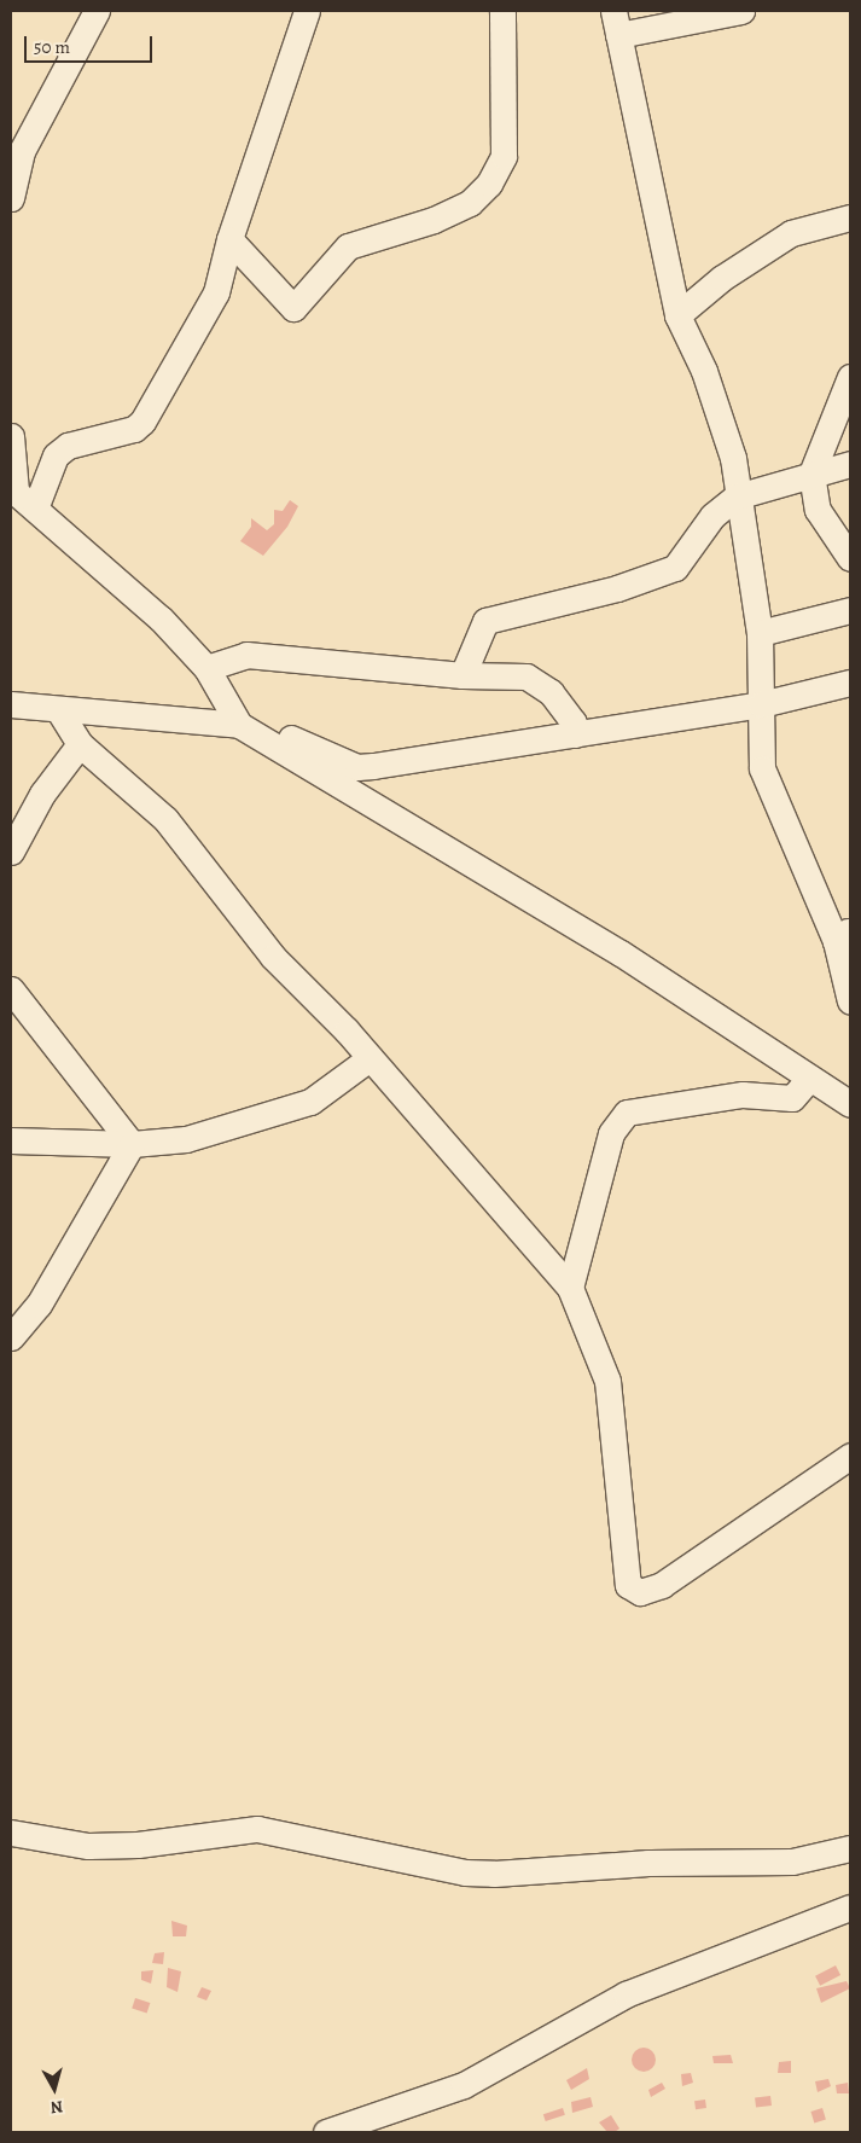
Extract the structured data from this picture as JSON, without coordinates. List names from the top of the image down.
{
  "scale_bar": "50 m",
  "north": "bottom"
}
